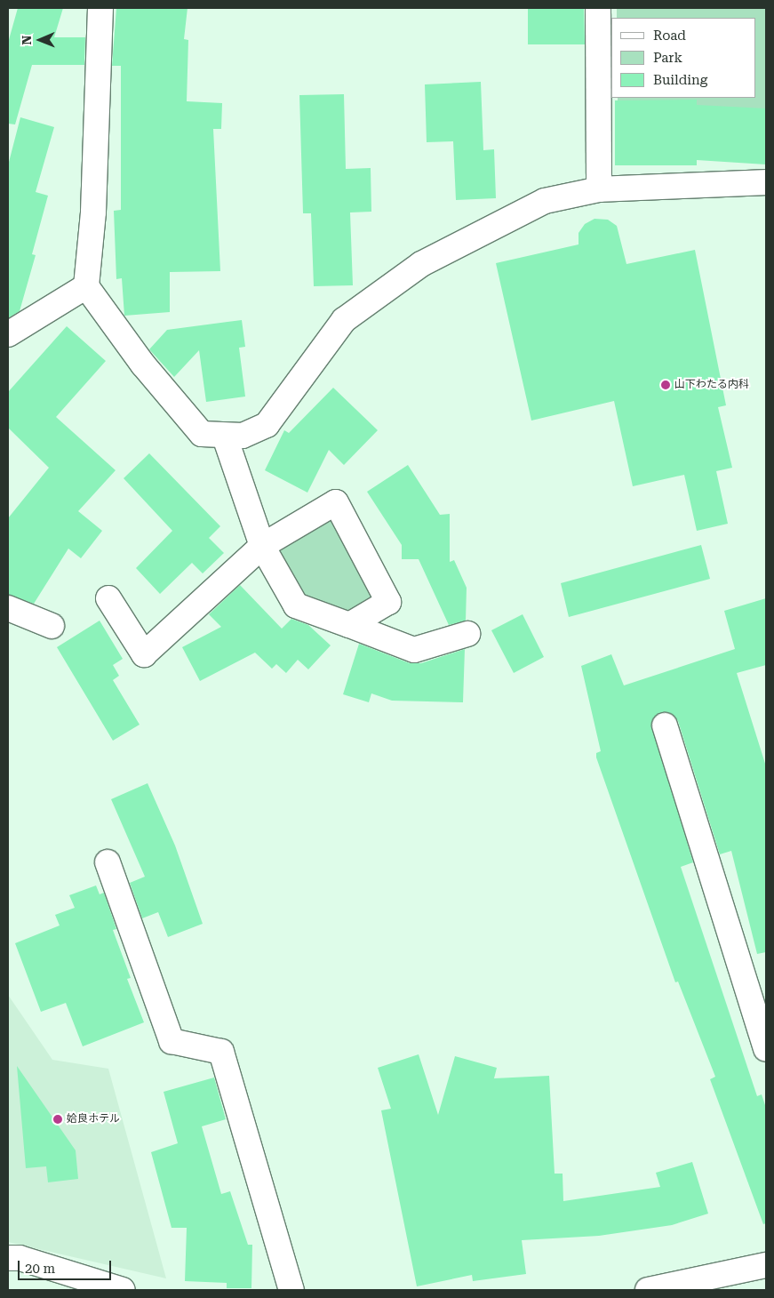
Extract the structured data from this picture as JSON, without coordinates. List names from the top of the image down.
{
  "places": ["山下わたる内科", "姶良ホテル"],
  "legend": ["Road", "Park", "Building"],
  "scale_bar": "20 m",
  "north": "left"
}
